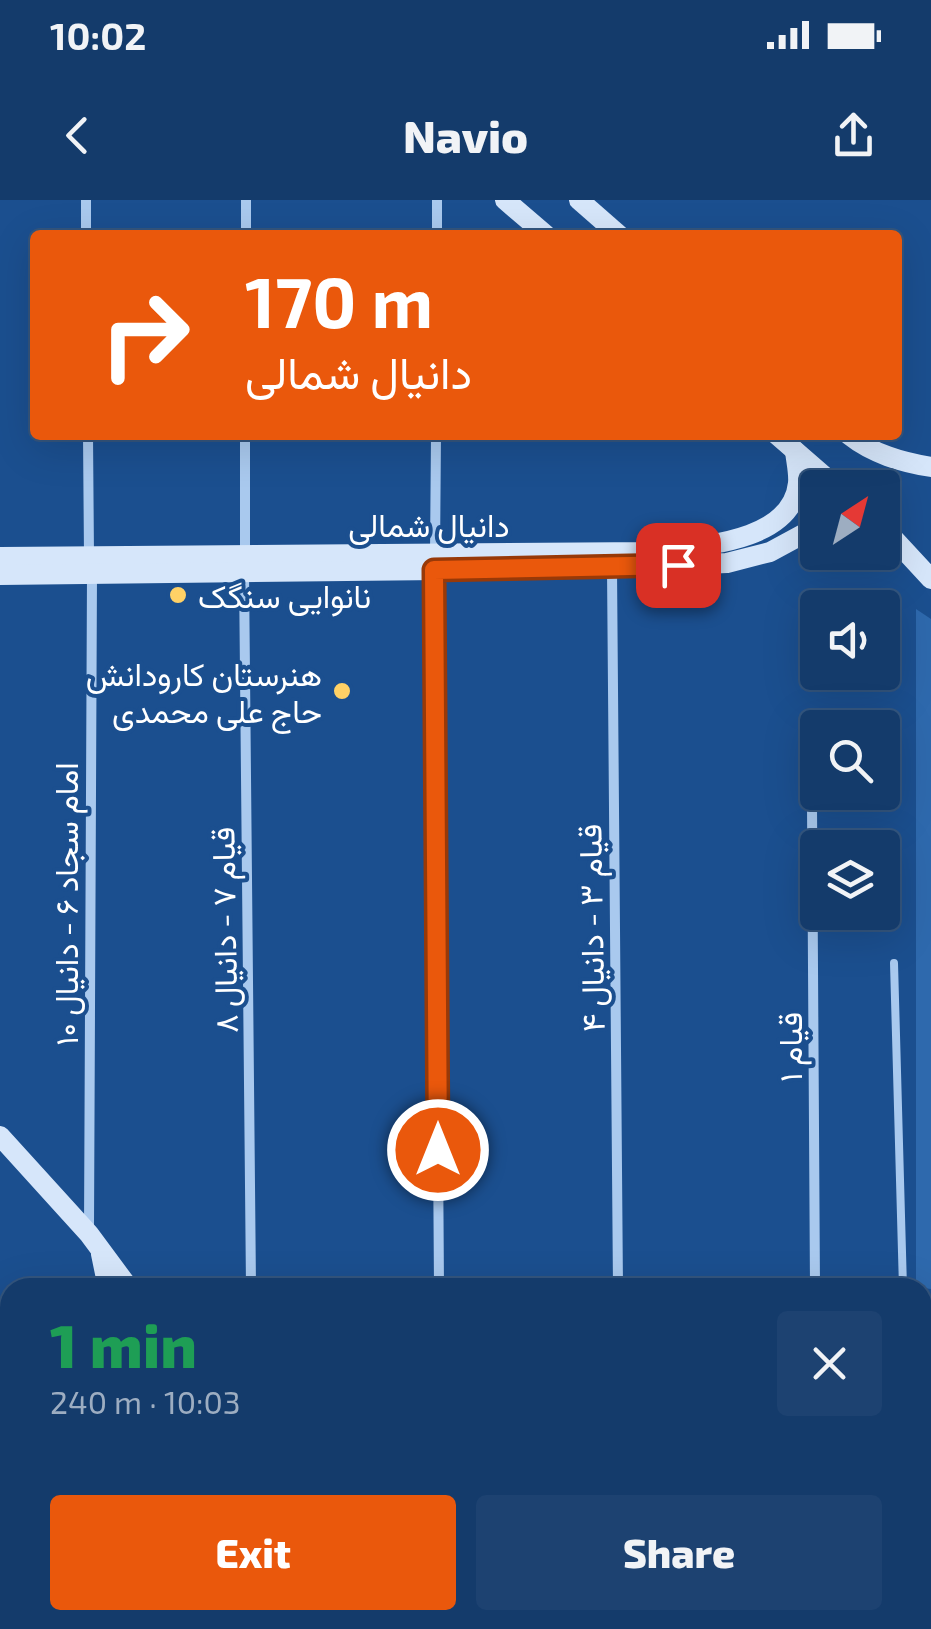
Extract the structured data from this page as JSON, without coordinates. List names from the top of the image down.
{
  "streets": {
    "main road": ["دانیال شمالی"],
    "street": [
      "امام سجاد ۶ - دانیال ۱۰",
      "قیام ۳ - دانیال ۴",
      "قیام ۷ - دانیال ۸",
      "قیام ۱"
    ]
  },
  "crossings": [
    ["دانیال شمالی", "امام سجاد ۶ - دانیال ۱۰"],
    ["دانیال شمالی", "قیام ۳ - دانیال ۴"],
    ["دانیال شمالی", "قیام ۷ - دانیال ۸"]
  ],
  "places": ["نانوایی سنگک", "هنرستان کارودانش حاج علی محمدی"],
  "north": "top right",
  "page": {
    "status": "10:02",
    "header": "Navio",
    "turn": ["170 m", "دانیال شمالی"],
    "heading": ["1 min", "240 m · 10:03"],
    "buttons": ["Exit", "Share"]
  }
}
